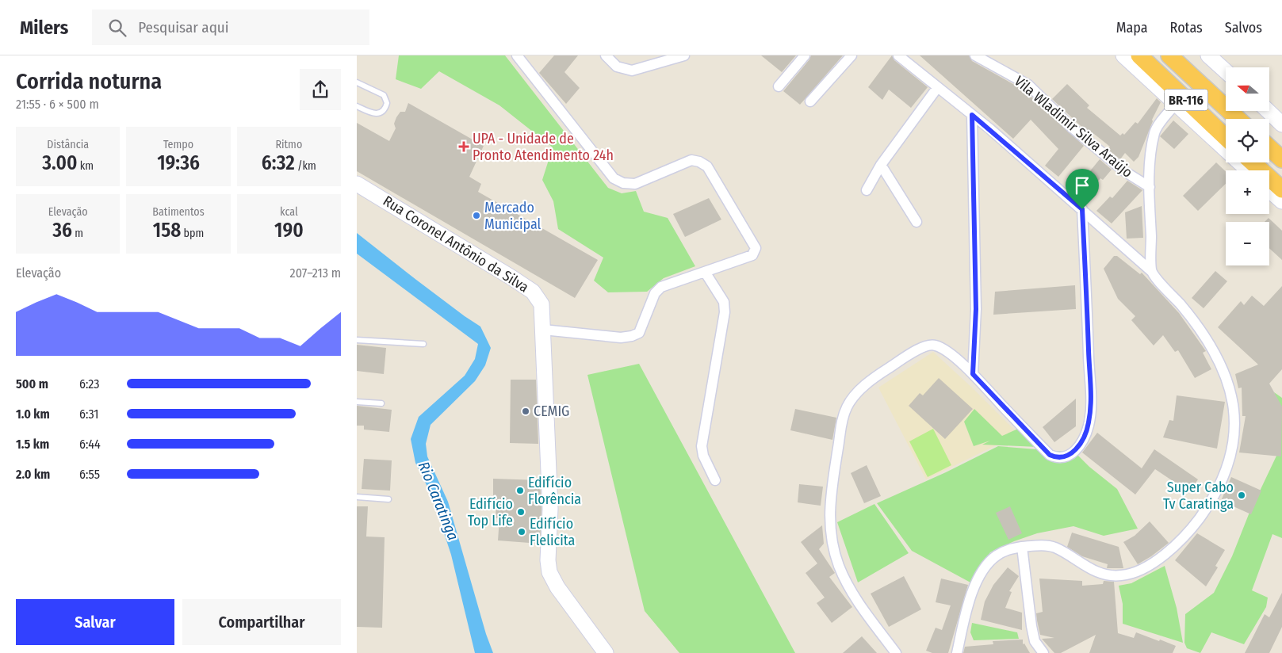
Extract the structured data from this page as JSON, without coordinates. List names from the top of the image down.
{
  "streets": {
    "highway": ["BR-116"],
    "main road": ["Rua Coronel Antônio da Silva"],
    "street": ["Vila Wladimir Silva Araújo"]
  },
  "water": ["Rio Caratinga"],
  "places": {
    "health": ["UPA - Unidade de Pronto Atendimento 24h"],
    "other": [
      "Mercado Municipal",
      "CEMIG",
      "Edifício Florência",
      "Super Cabo Tv Caratinga",
      "Edifício Top Life",
      "Edifício Flelicita"
    ]
  },
  "north": "left",
  "page": {
    "header": "Milers",
    "search": "Pesquisar aqui",
    "nav": ["Mapa", "Rotas", "Salvos"],
    "heading": ["Corrida noturna", "21:55 · 6 × 500 m"],
    "map_buttons": ["+", "−"],
    "stats": [
      ["Distância", "3.00 km"],
      ["Tempo", "19:36"],
      ["Ritmo", "6:32 /km"],
      ["Elevação", "36 m"],
      ["Batimentos", "158 bpm"],
      ["kcal", "190"]
    ],
    "chart": ["Elevação", "207–213 m"],
    "list": [
      {
        "name": "500 m",
        "note": "6:23"
      },
      {
        "name": "1.0 km",
        "note": "6:31"
      },
      {
        "name": "1.5 km",
        "note": "6:44"
      },
      {
        "name": "2.0 km",
        "note": "6:55"
      }
    ],
    "buttons": ["Salvar", "Compartilhar"]
  }
}
